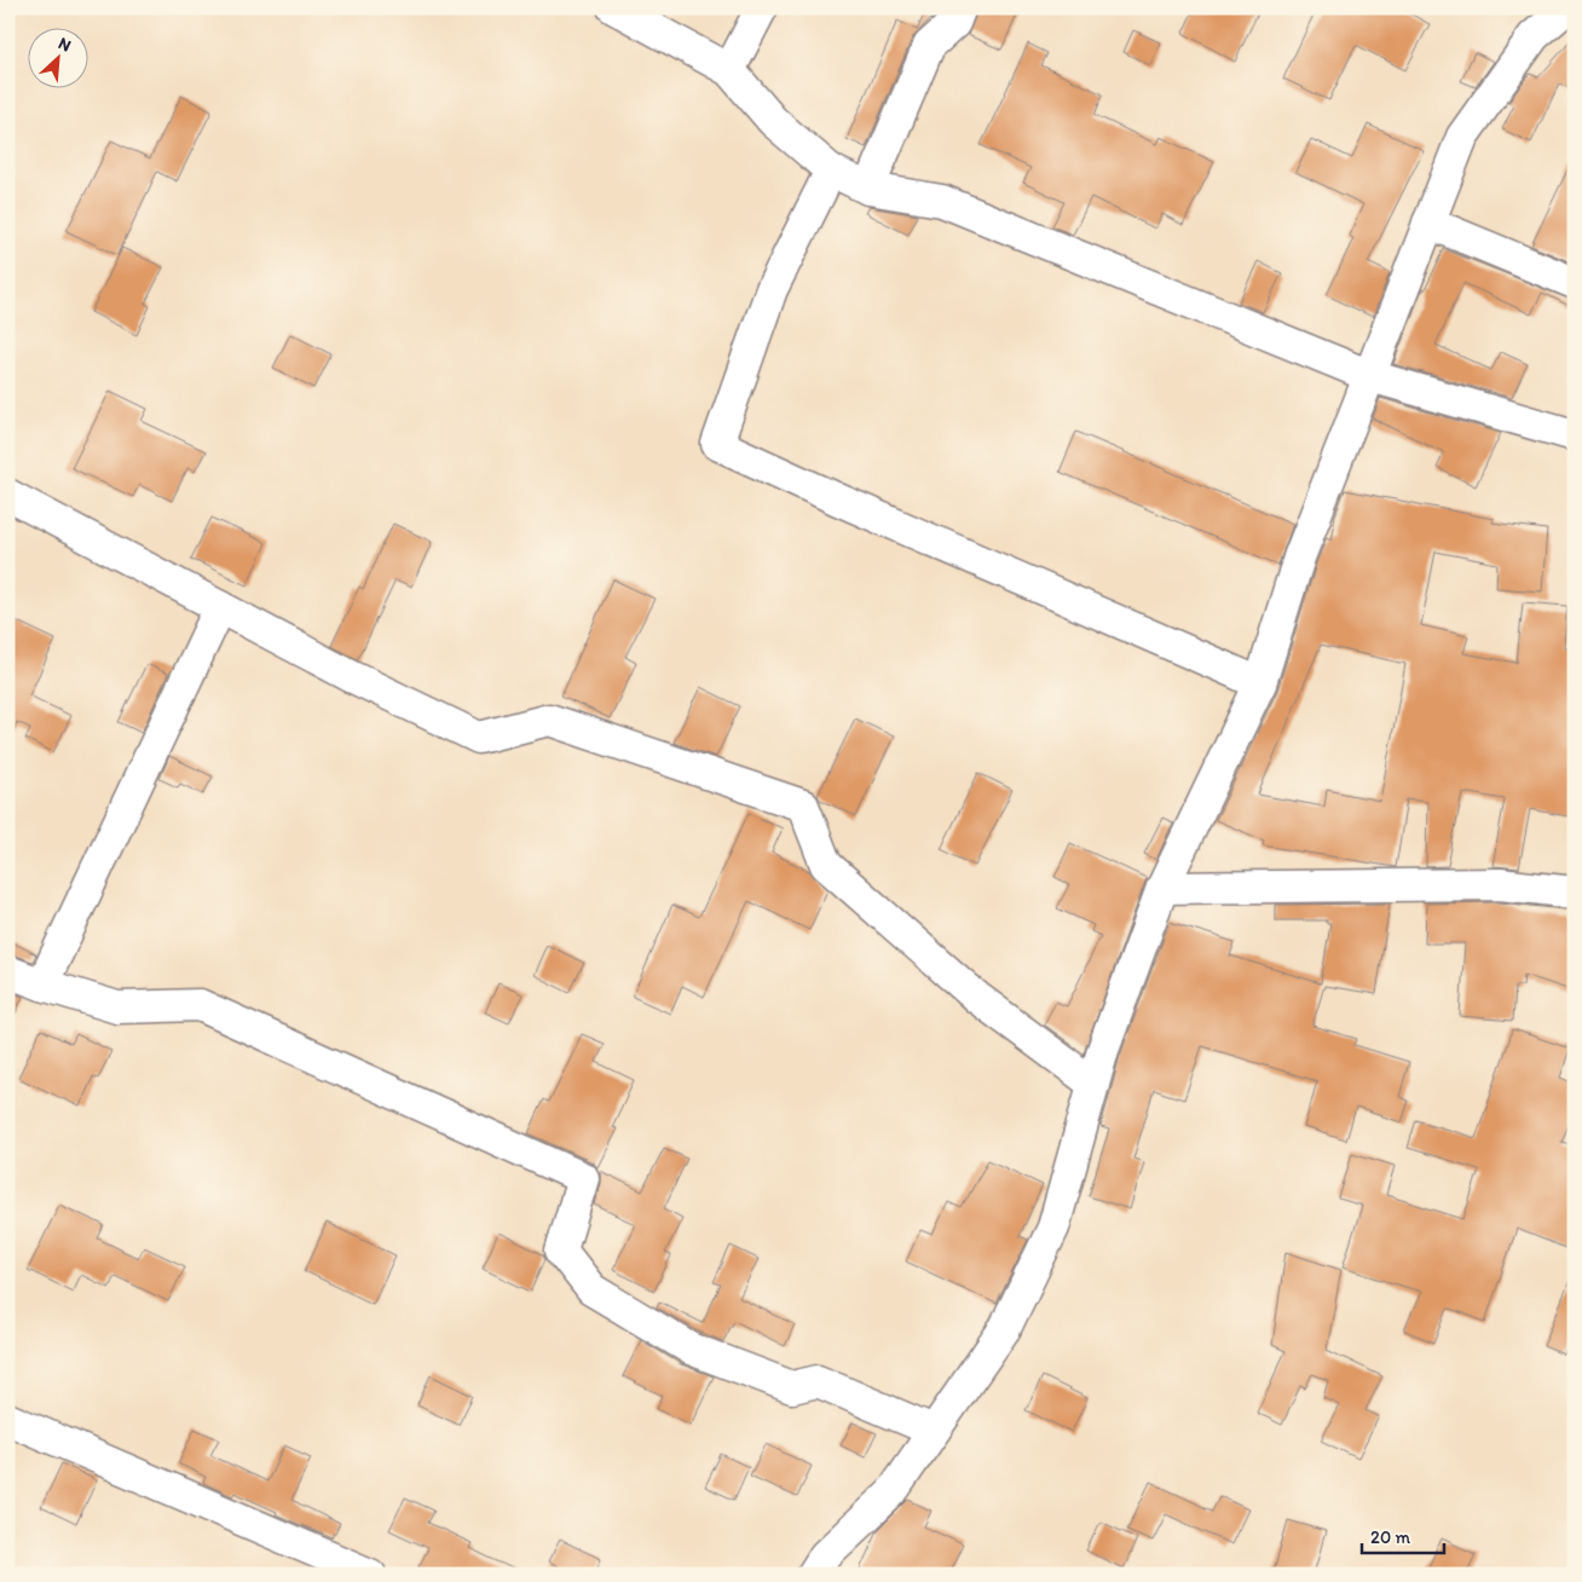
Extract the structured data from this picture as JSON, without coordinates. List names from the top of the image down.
{
  "scale_bar": "20 m",
  "north": "top right"
}
